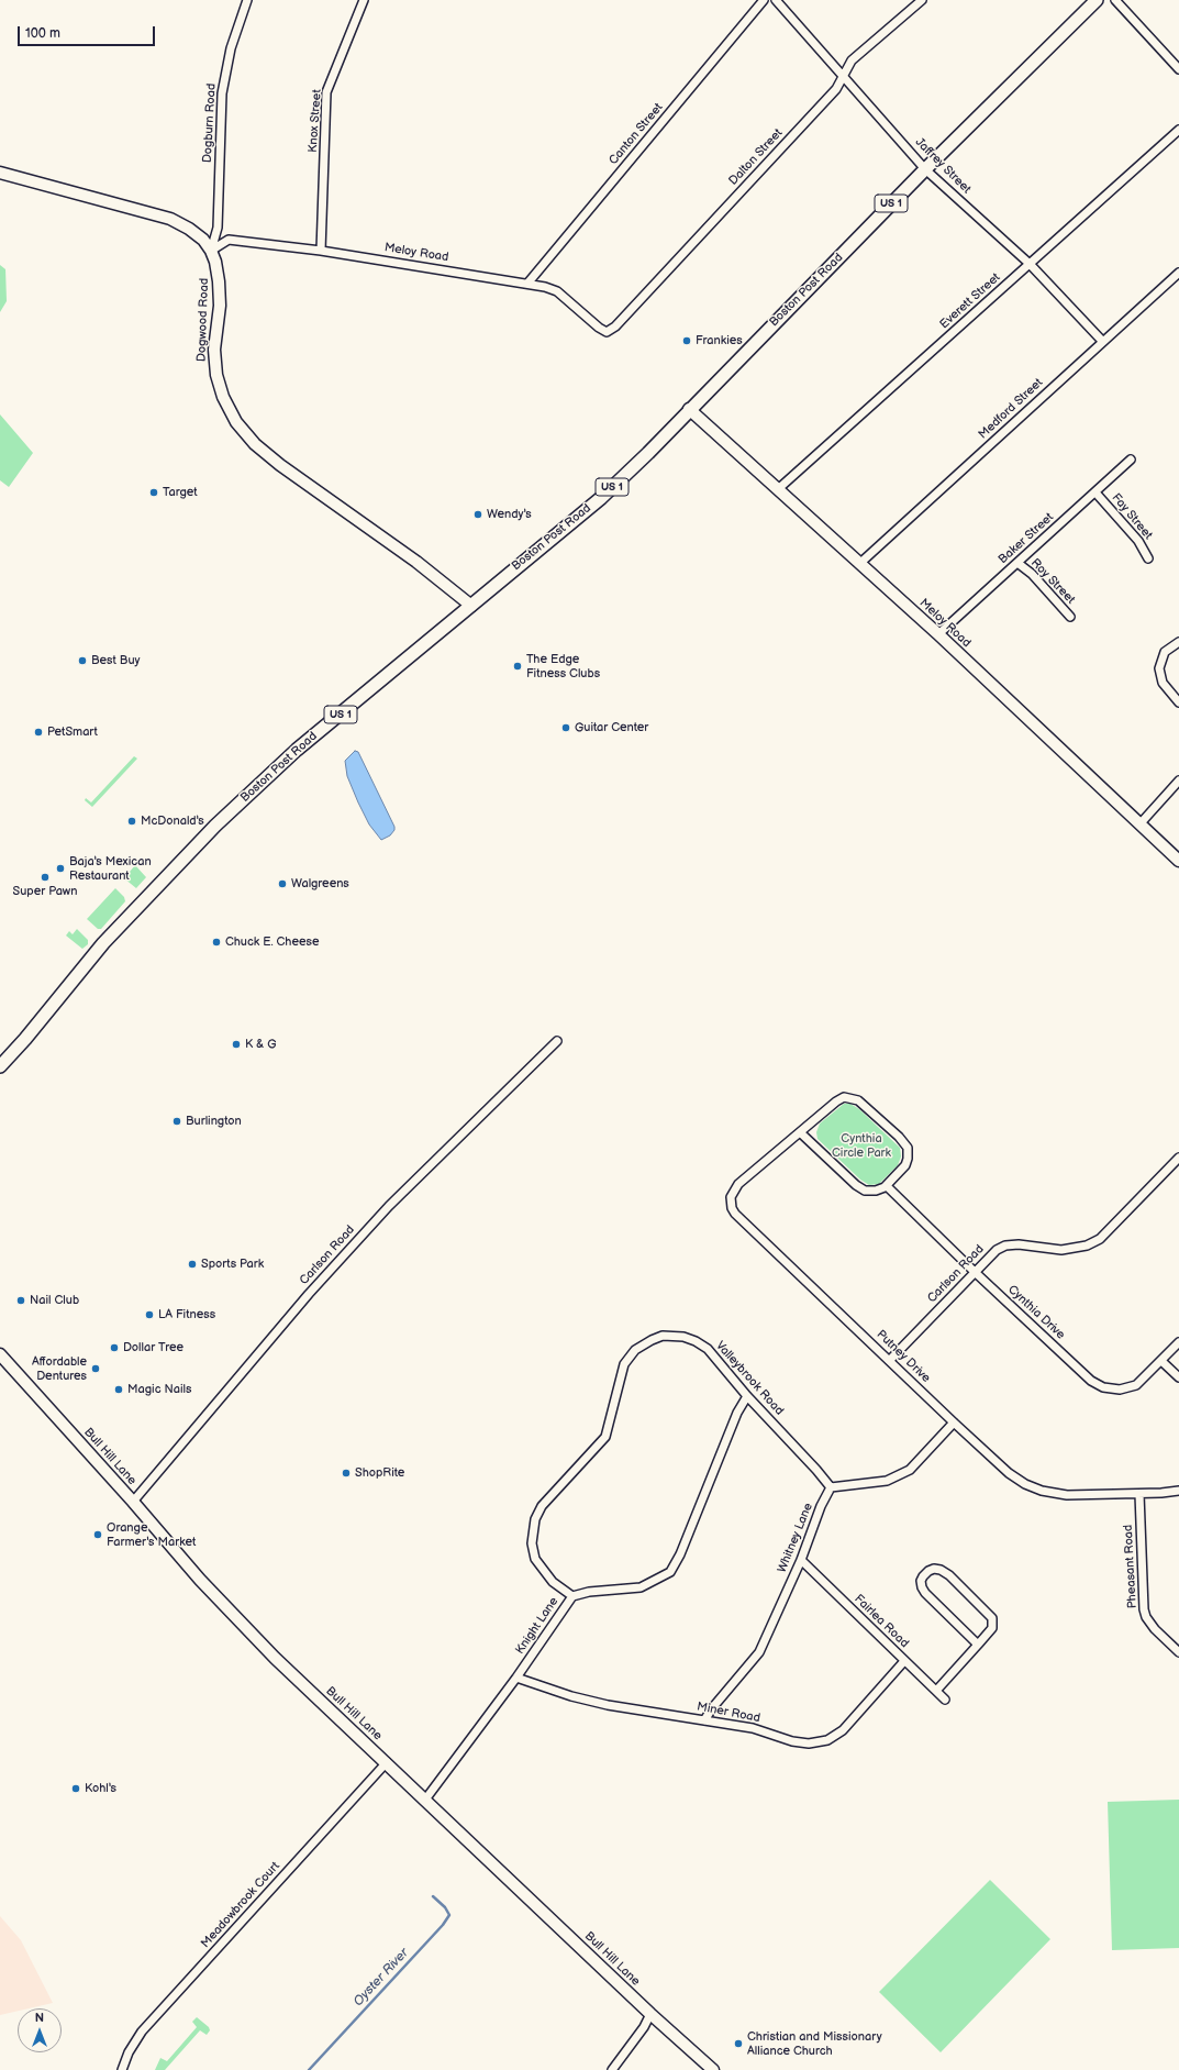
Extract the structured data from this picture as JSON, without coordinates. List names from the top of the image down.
{
  "streets": {
    "main road": [
      "US 1",
      "Meloy Road",
      "Boston Post Road",
      "Dogwood Road",
      "Bull Hill Lane"
    ],
    "street": [
      "Knox Street",
      "Dogburn Road",
      "Canton Street",
      "Dalton Street",
      "Jaffrey Street",
      "Everett Street",
      "Medford Street",
      "Fay Street",
      "Baker Street",
      "Roy Street",
      "Carlson Road",
      "Cynthia Drive",
      "Putney Drive",
      "Valleybrook Road",
      "Whitney Lane",
      "Pheasant Road",
      "Fairlea Road",
      "Knight Lane",
      "Miner Road",
      "Meadowbrook Court"
    ]
  },
  "crossings": [
    ["Knox Street", "Meloy Road"],
    ["Dogburn Road", "Meloy Road"],
    ["Dogburn Road", "Dogwood Road"],
    ["Canton Street", "Meloy Road"],
    ["Dalton Street", "Jaffrey Street"],
    ["Dalton Street", "Meloy Road"],
    ["Jaffrey Street", "Boston Post Road"],
    ["Jaffrey Street", "Everett Street"],
    ["Jaffrey Street", "Medford Street"],
    ["Meloy Road", "Boston Post Road"],
    ["Meloy Road", "Everett Street"],
    ["Meloy Road", "Dogwood Road"],
    ["Meloy Road", "Medford Street"],
    ["Meloy Road", "Baker Street"],
    ["Boston Post Road", "Dogwood Road"],
    ["Fay Street", "Baker Street"],
    ["Baker Street", "Roy Street"],
    ["Carlson Road", "Cynthia Drive"],
    ["Carlson Road", "Putney Drive"],
    ["Carlson Road", "Bull Hill Lane"],
    ["Cynthia Drive", "Putney Drive"],
    ["Putney Drive", "Pheasant Road"],
    ["Valleybrook Road", "Whitney Lane"],
    ["Valleybrook Road", "Knight Lane"],
    ["Bull Hill Lane", "Knight Lane"],
    ["Bull Hill Lane", "Meadowbrook Court"],
    ["Whitney Lane", "Fairlea Road"],
    ["Whitney Lane", "Miner Road"],
    ["Fairlea Road", "Miner Road"],
    ["Knight Lane", "Miner Road"]
  ],
  "water": ["Oyster River"],
  "parks": ["Cynthia Circle Park"],
  "places": [
    "Frankies",
    "Target",
    "Wendy's",
    "Best Buy",
    "The Edge Fitness Clubs",
    "Guitar Center",
    "PetSmart",
    "McDonald's",
    "Baja's Mexican Restaurant",
    "Super Pawn",
    "Walgreens",
    "Chuck E. Cheese",
    "K & G",
    "Burlington",
    "Sports Park",
    "Nail Club",
    "LA Fitness",
    "Dollar Tree",
    "Affordable Dentures",
    "Magic Nails",
    "ShopRite",
    "Orange Farmer's Market",
    "Kohl's",
    "Christian and Missionary Alliance Church"
  ],
  "scale_bar": "100 m",
  "north": "top"
}
